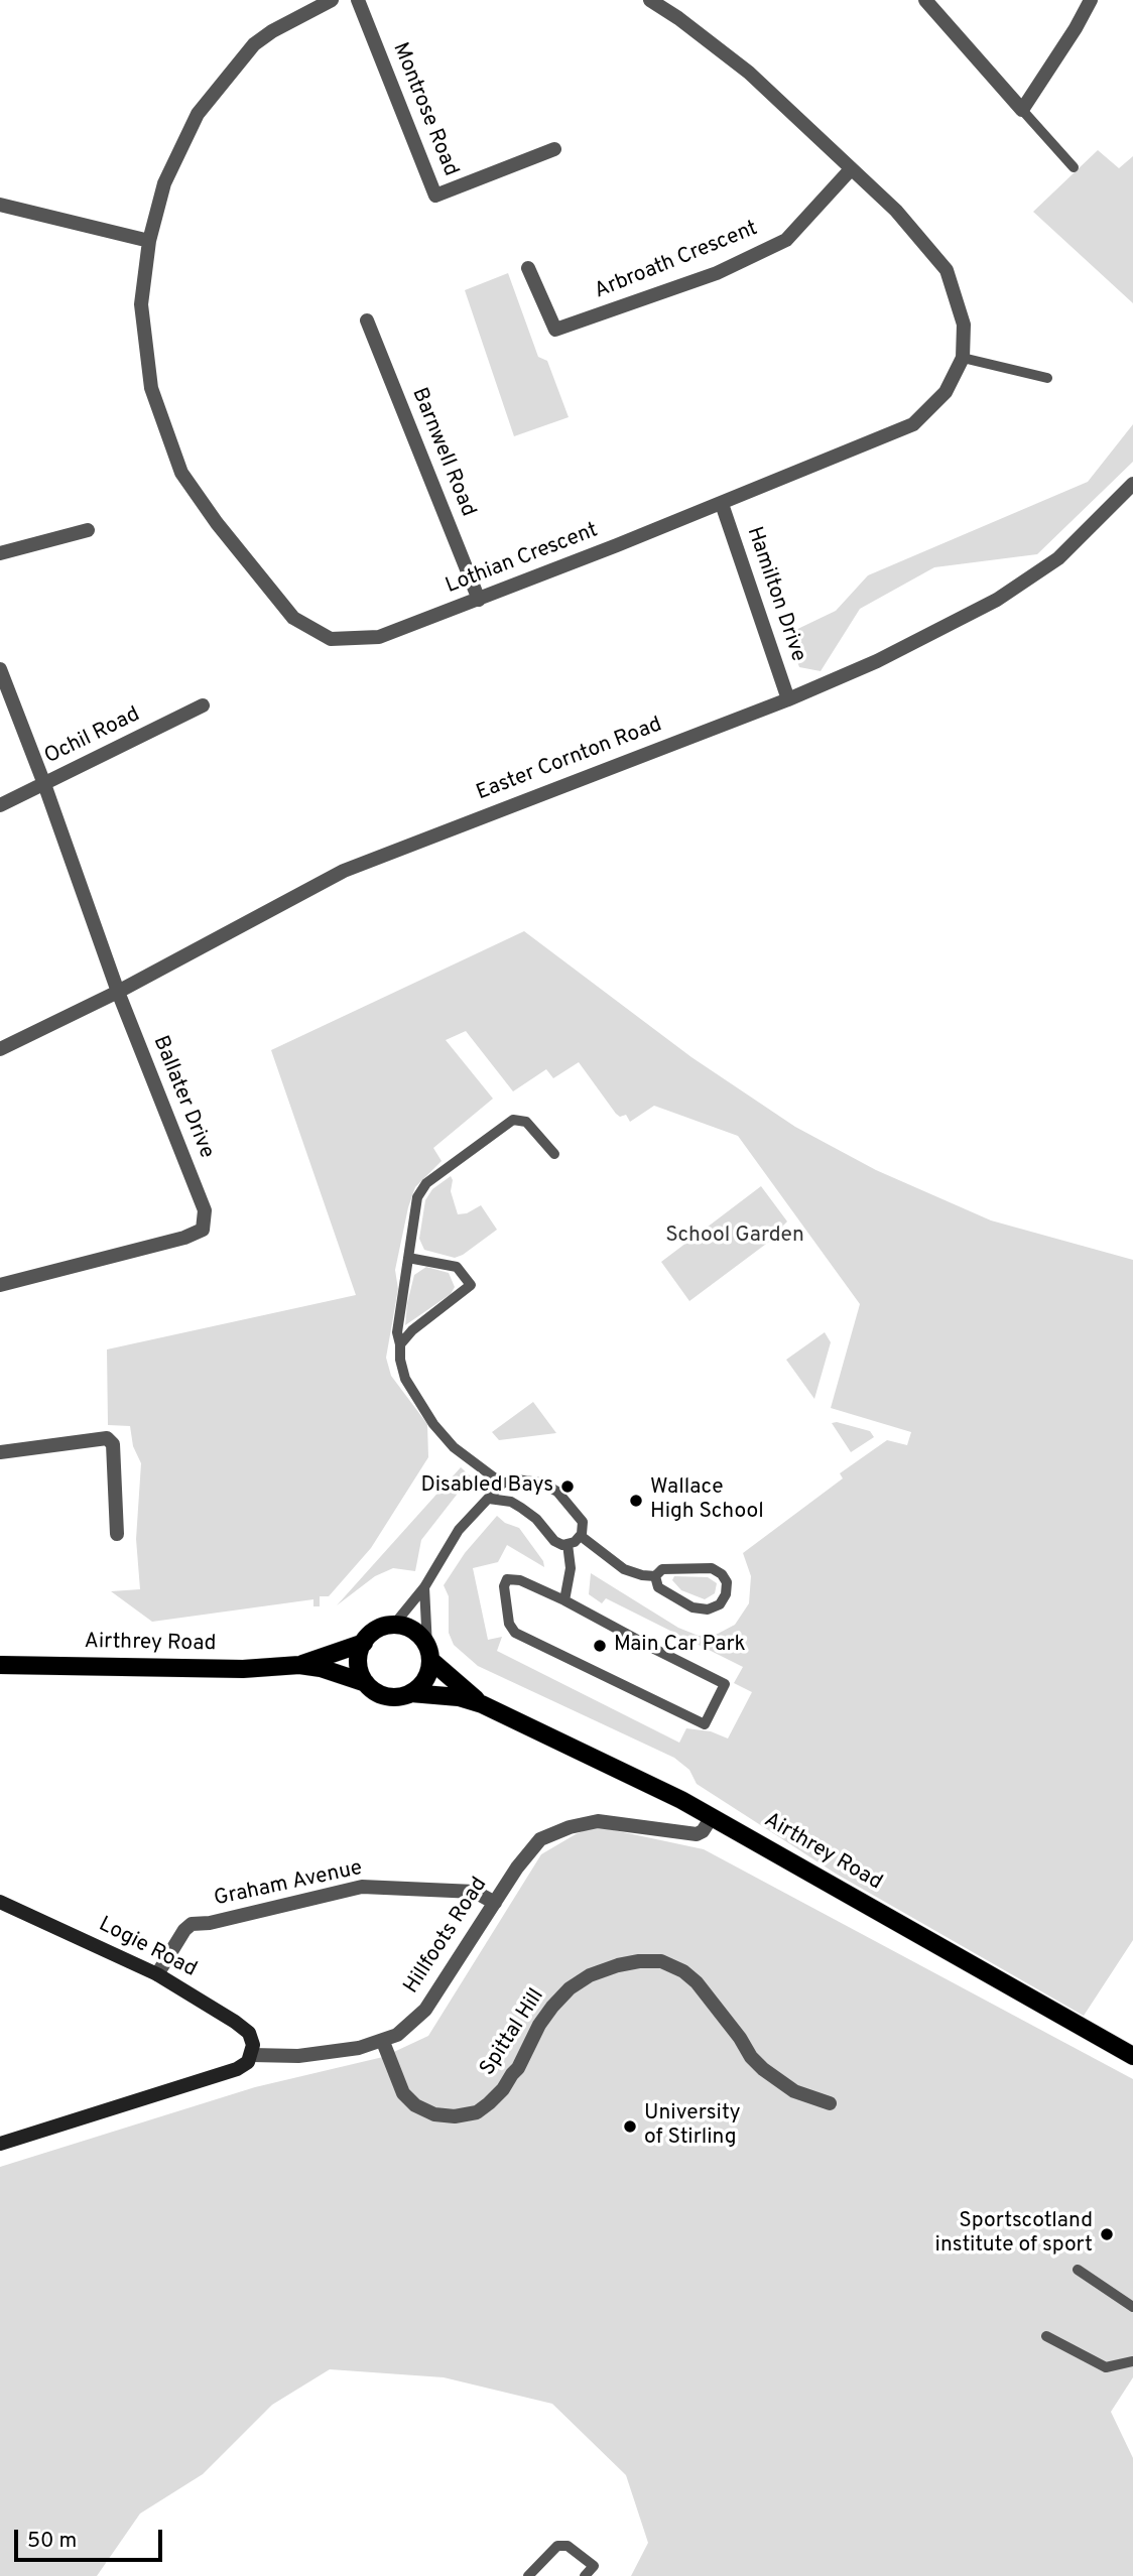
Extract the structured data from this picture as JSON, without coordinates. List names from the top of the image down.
{
  "streets": {
    "main road": ["Airthrey Road", "Logie Road"],
    "street": [
      "Montrose Road",
      "Arbroath Crescent",
      "Barnwell Road",
      "Lothian Crescent",
      "Hamilton Drive",
      "Ochil Road",
      "Easter Cornton Road",
      "Ballater Drive",
      "Graham Avenue",
      "Hillfoots Road",
      "Spittal Hill"
    ]
  },
  "crossings": [
    ["Arbroath Crescent", "Lothian Crescent"],
    ["Barnwell Road", "Lothian Crescent"],
    ["Lothian Crescent", "Hamilton Drive"],
    ["Hamilton Drive", "Easter Cornton Road"],
    ["Ochil Road", "Ballater Drive"],
    ["Easter Cornton Road", "Ballater Drive"],
    ["Airthrey Road", "Hillfoots Road"],
    ["Graham Avenue", "Hillfoots Road"],
    ["Graham Avenue", "Logie Road"],
    ["Hillfoots Road", "Logie Road"],
    ["Hillfoots Road", "Spittal Hill"]
  ],
  "parks": ["School Garden"],
  "places": [
    "Disabled Bays",
    "Wallace High School",
    "Main Car Park",
    "University of Stirling",
    "Sportscotland institute of sport"
  ],
  "scale_bar": "50 m"
}
